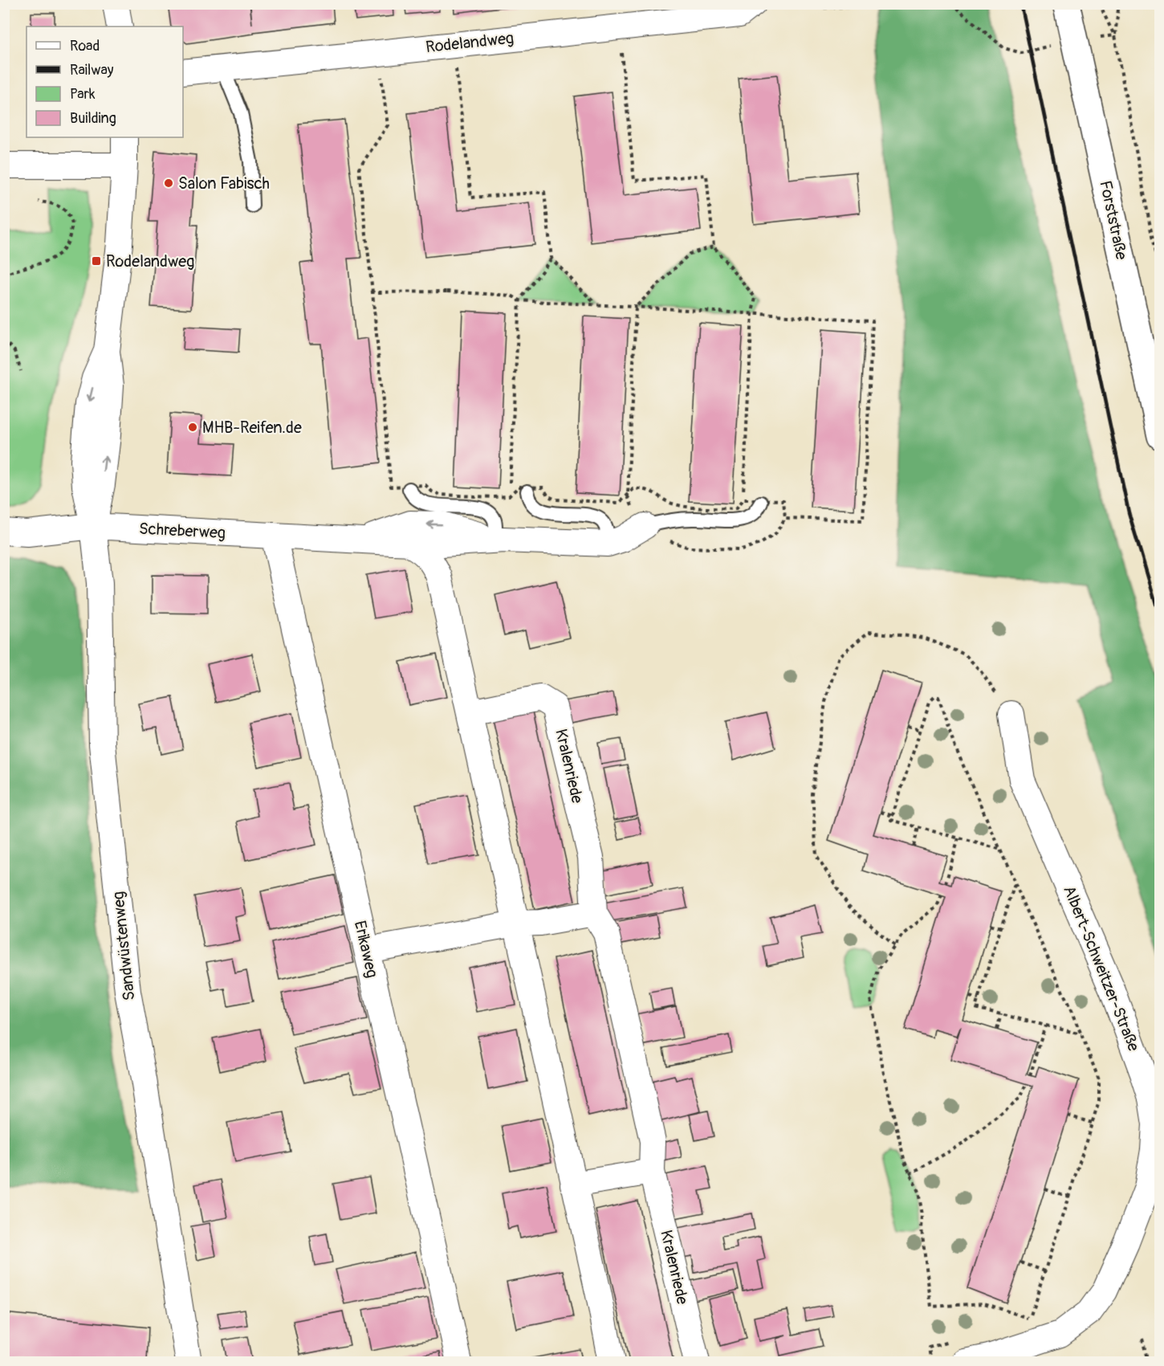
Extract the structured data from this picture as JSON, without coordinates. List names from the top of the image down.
{
  "streets": {
    "main road": ["Forststraße"],
    "street": [
      "Rodelandweg",
      "Schreberweg",
      "Kralenriede",
      "Sandwüstenweg",
      "Erikaweg",
      "Albert-Schweitzer-Straße"
    ]
  },
  "crossings": [
    ["Schreberweg", "Sandwüstenweg"],
    ["Schreberweg", "Erikaweg"]
  ],
  "places": {
    "other": ["Salon Fabisch", "MHB-Reifen.de"],
    "transit": ["Rodelandweg"]
  },
  "legend": [
    "Road",
    "Railway",
    "Park",
    "Building"
  ]
}
